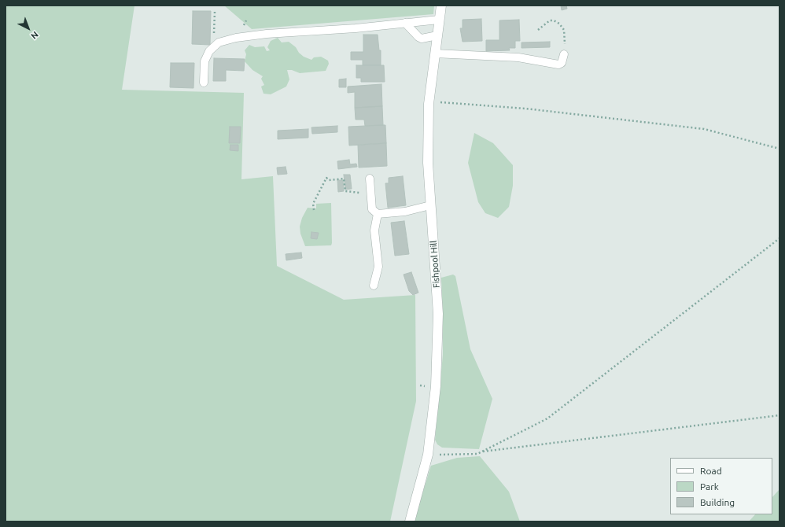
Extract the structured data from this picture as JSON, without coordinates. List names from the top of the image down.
{
  "streets": {
    "street": ["Fishpool Hill"]
  },
  "legend": ["Road", "Park", "Building"],
  "north": "bottom right"
}
